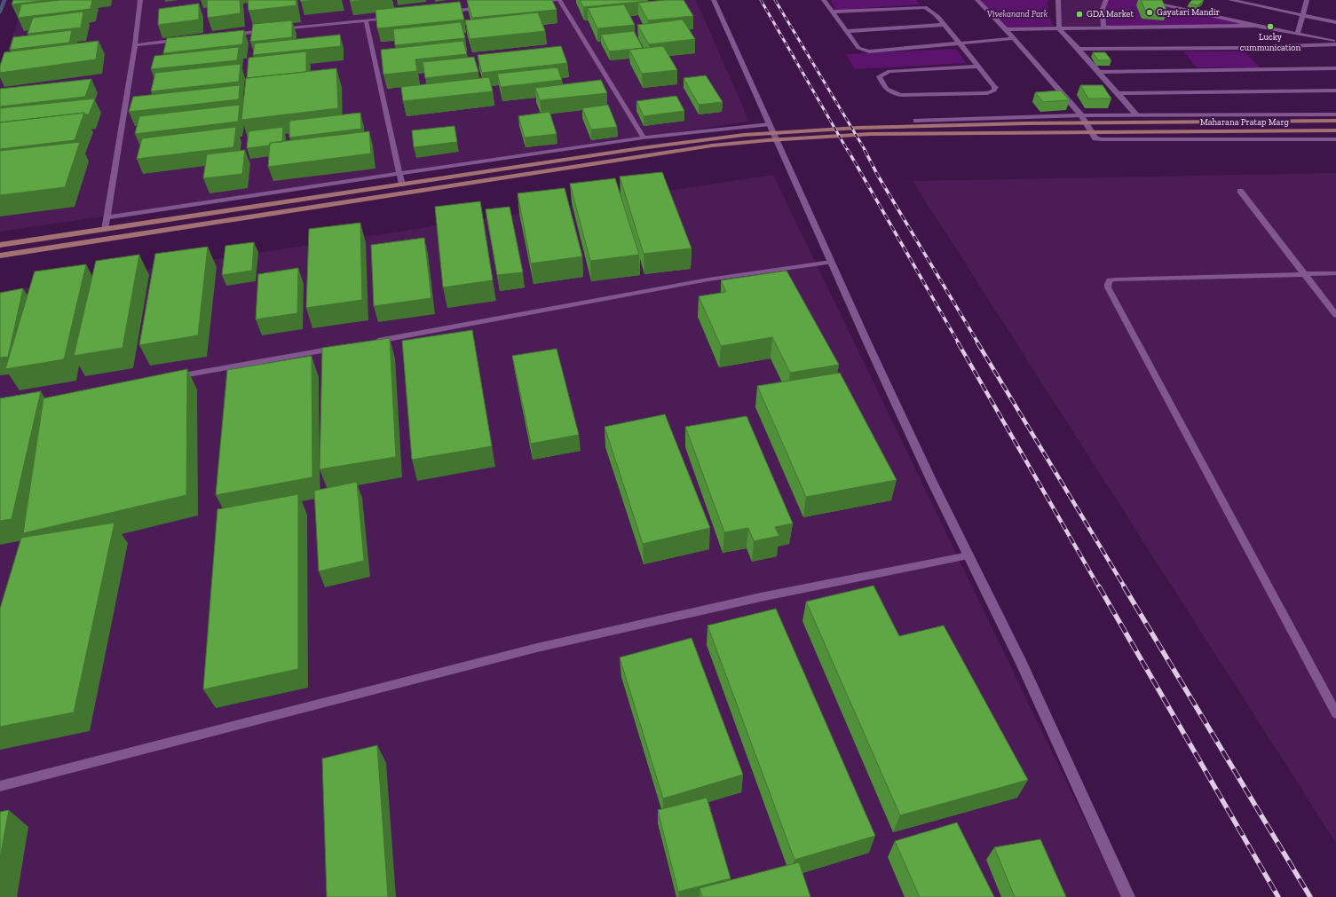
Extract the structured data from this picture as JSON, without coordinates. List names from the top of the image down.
{
  "streets": {
    "main road": ["Maharana Pratap Marg"]
  },
  "parks": ["Vivekanand Park"],
  "places": ["Gayatari Mandir", "GDA Market", "Lucky cummunication"]
}
